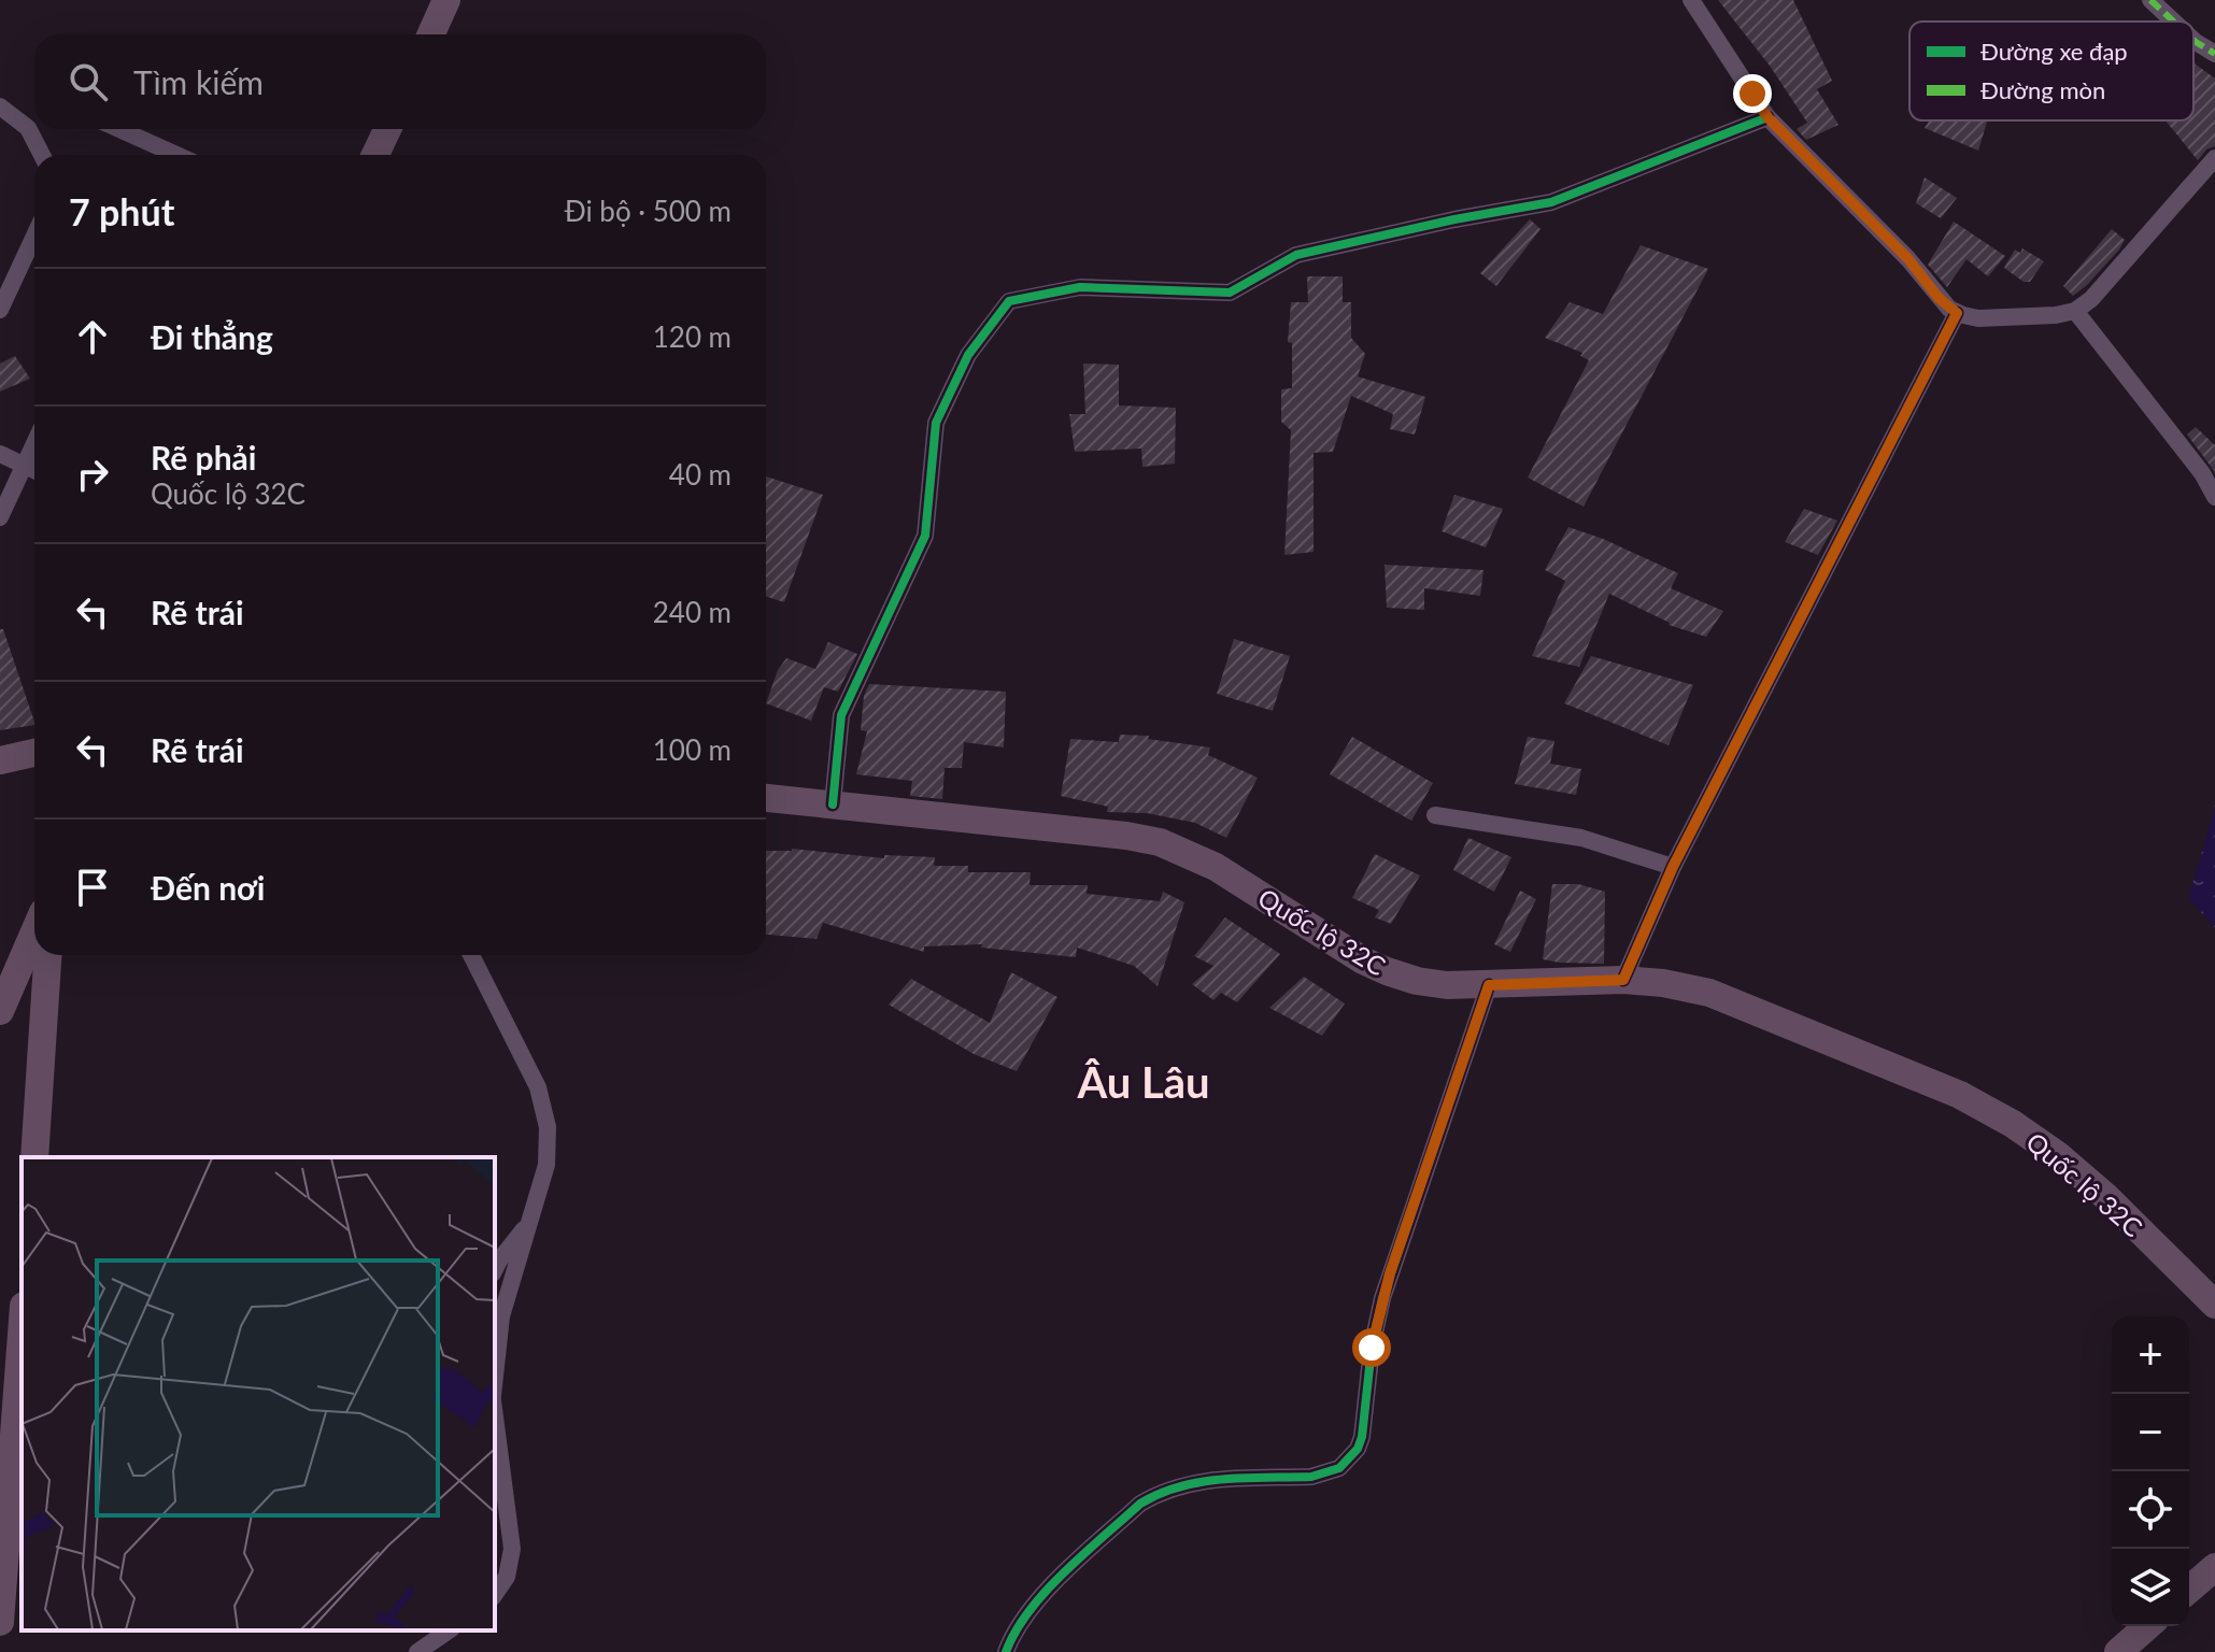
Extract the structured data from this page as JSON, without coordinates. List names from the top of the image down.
{
  "streets": {
    "main road": ["Quốc lộ 32C"]
  },
  "districts": ["Âu Lâu"],
  "legend": ["Đường xe đạp", "Đường mòn"],
  "page": {
    "search": "Tìm kiếm",
    "heading": ["7 phút", "Đi bộ · 500 m"],
    "list": [
      ["Đi thẳng", "120 m"],
      ["Rẽ phải", "Quốc lộ 32C", "40 m"],
      ["Rẽ trái", "240 m"],
      ["Rẽ trái", "100 m"],
      "Đến nơi"
    ],
    "map_buttons": ["+", "−"]
  }
}
